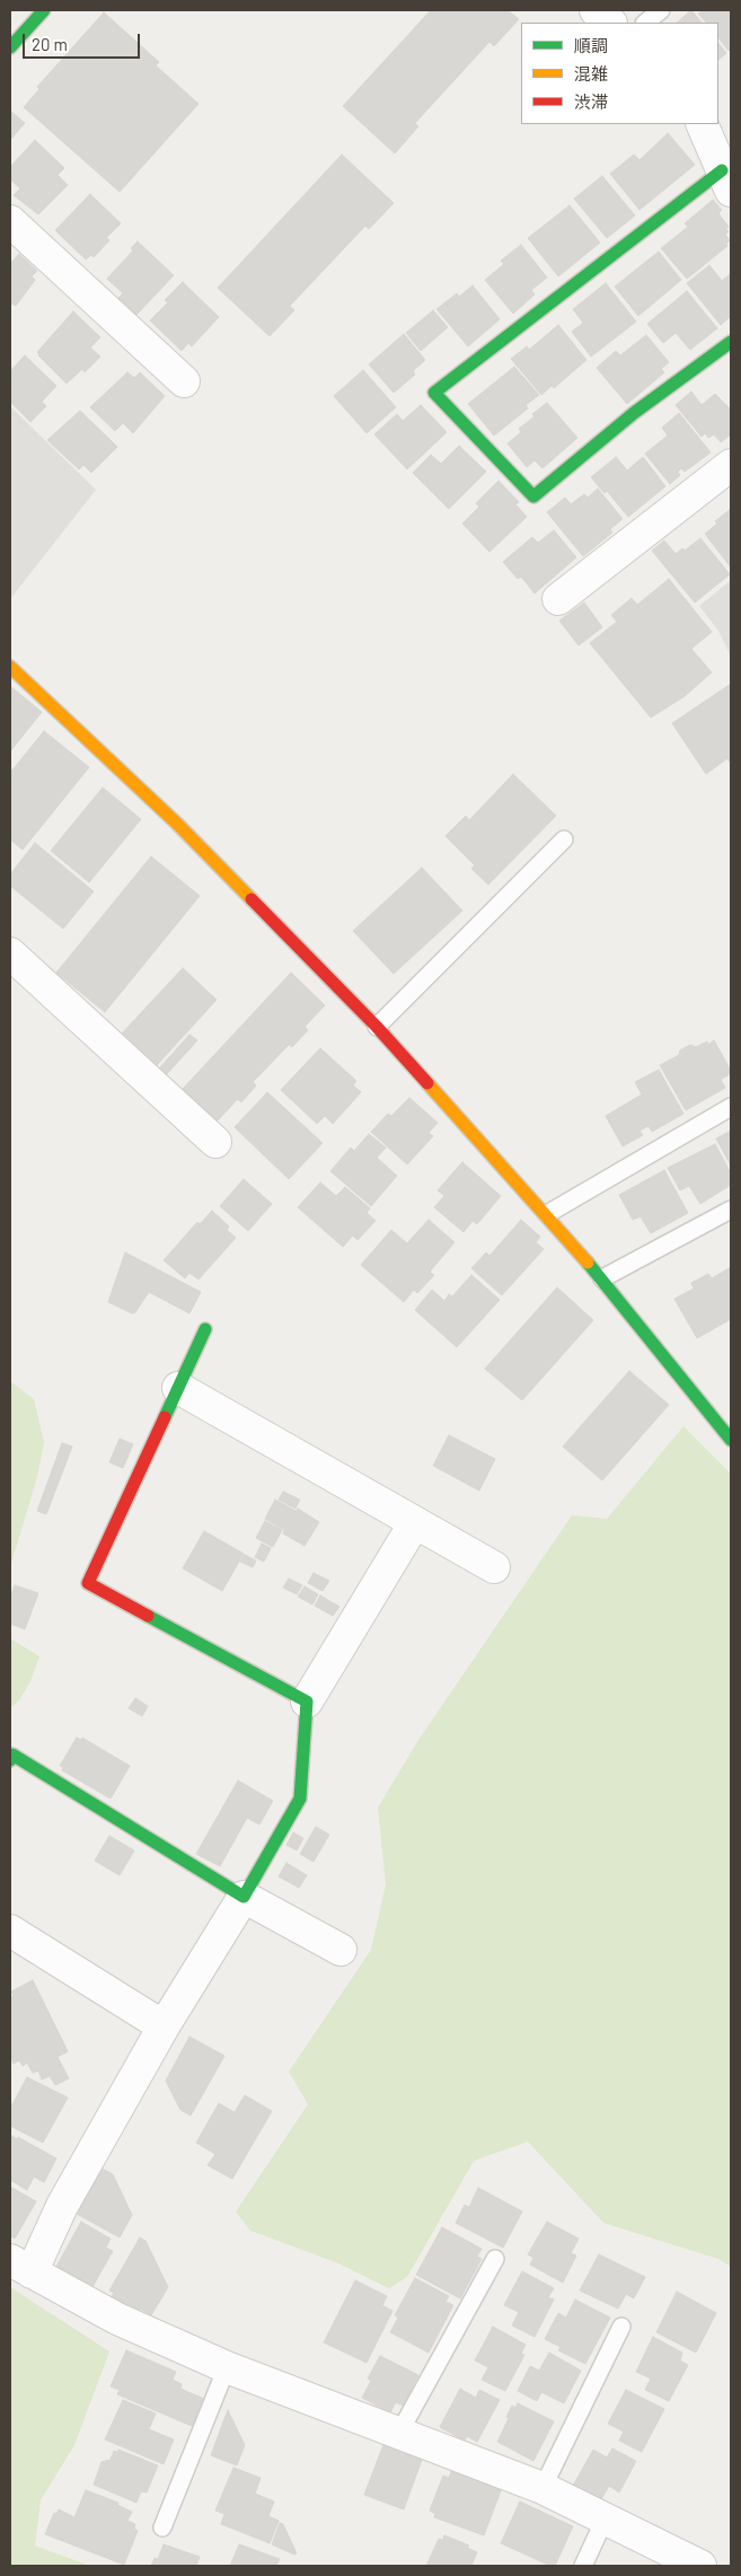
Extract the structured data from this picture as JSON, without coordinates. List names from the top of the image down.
{
  "legend": ["順調", "混雑", "渋滞"],
  "scale_bar": "20 m"
}
